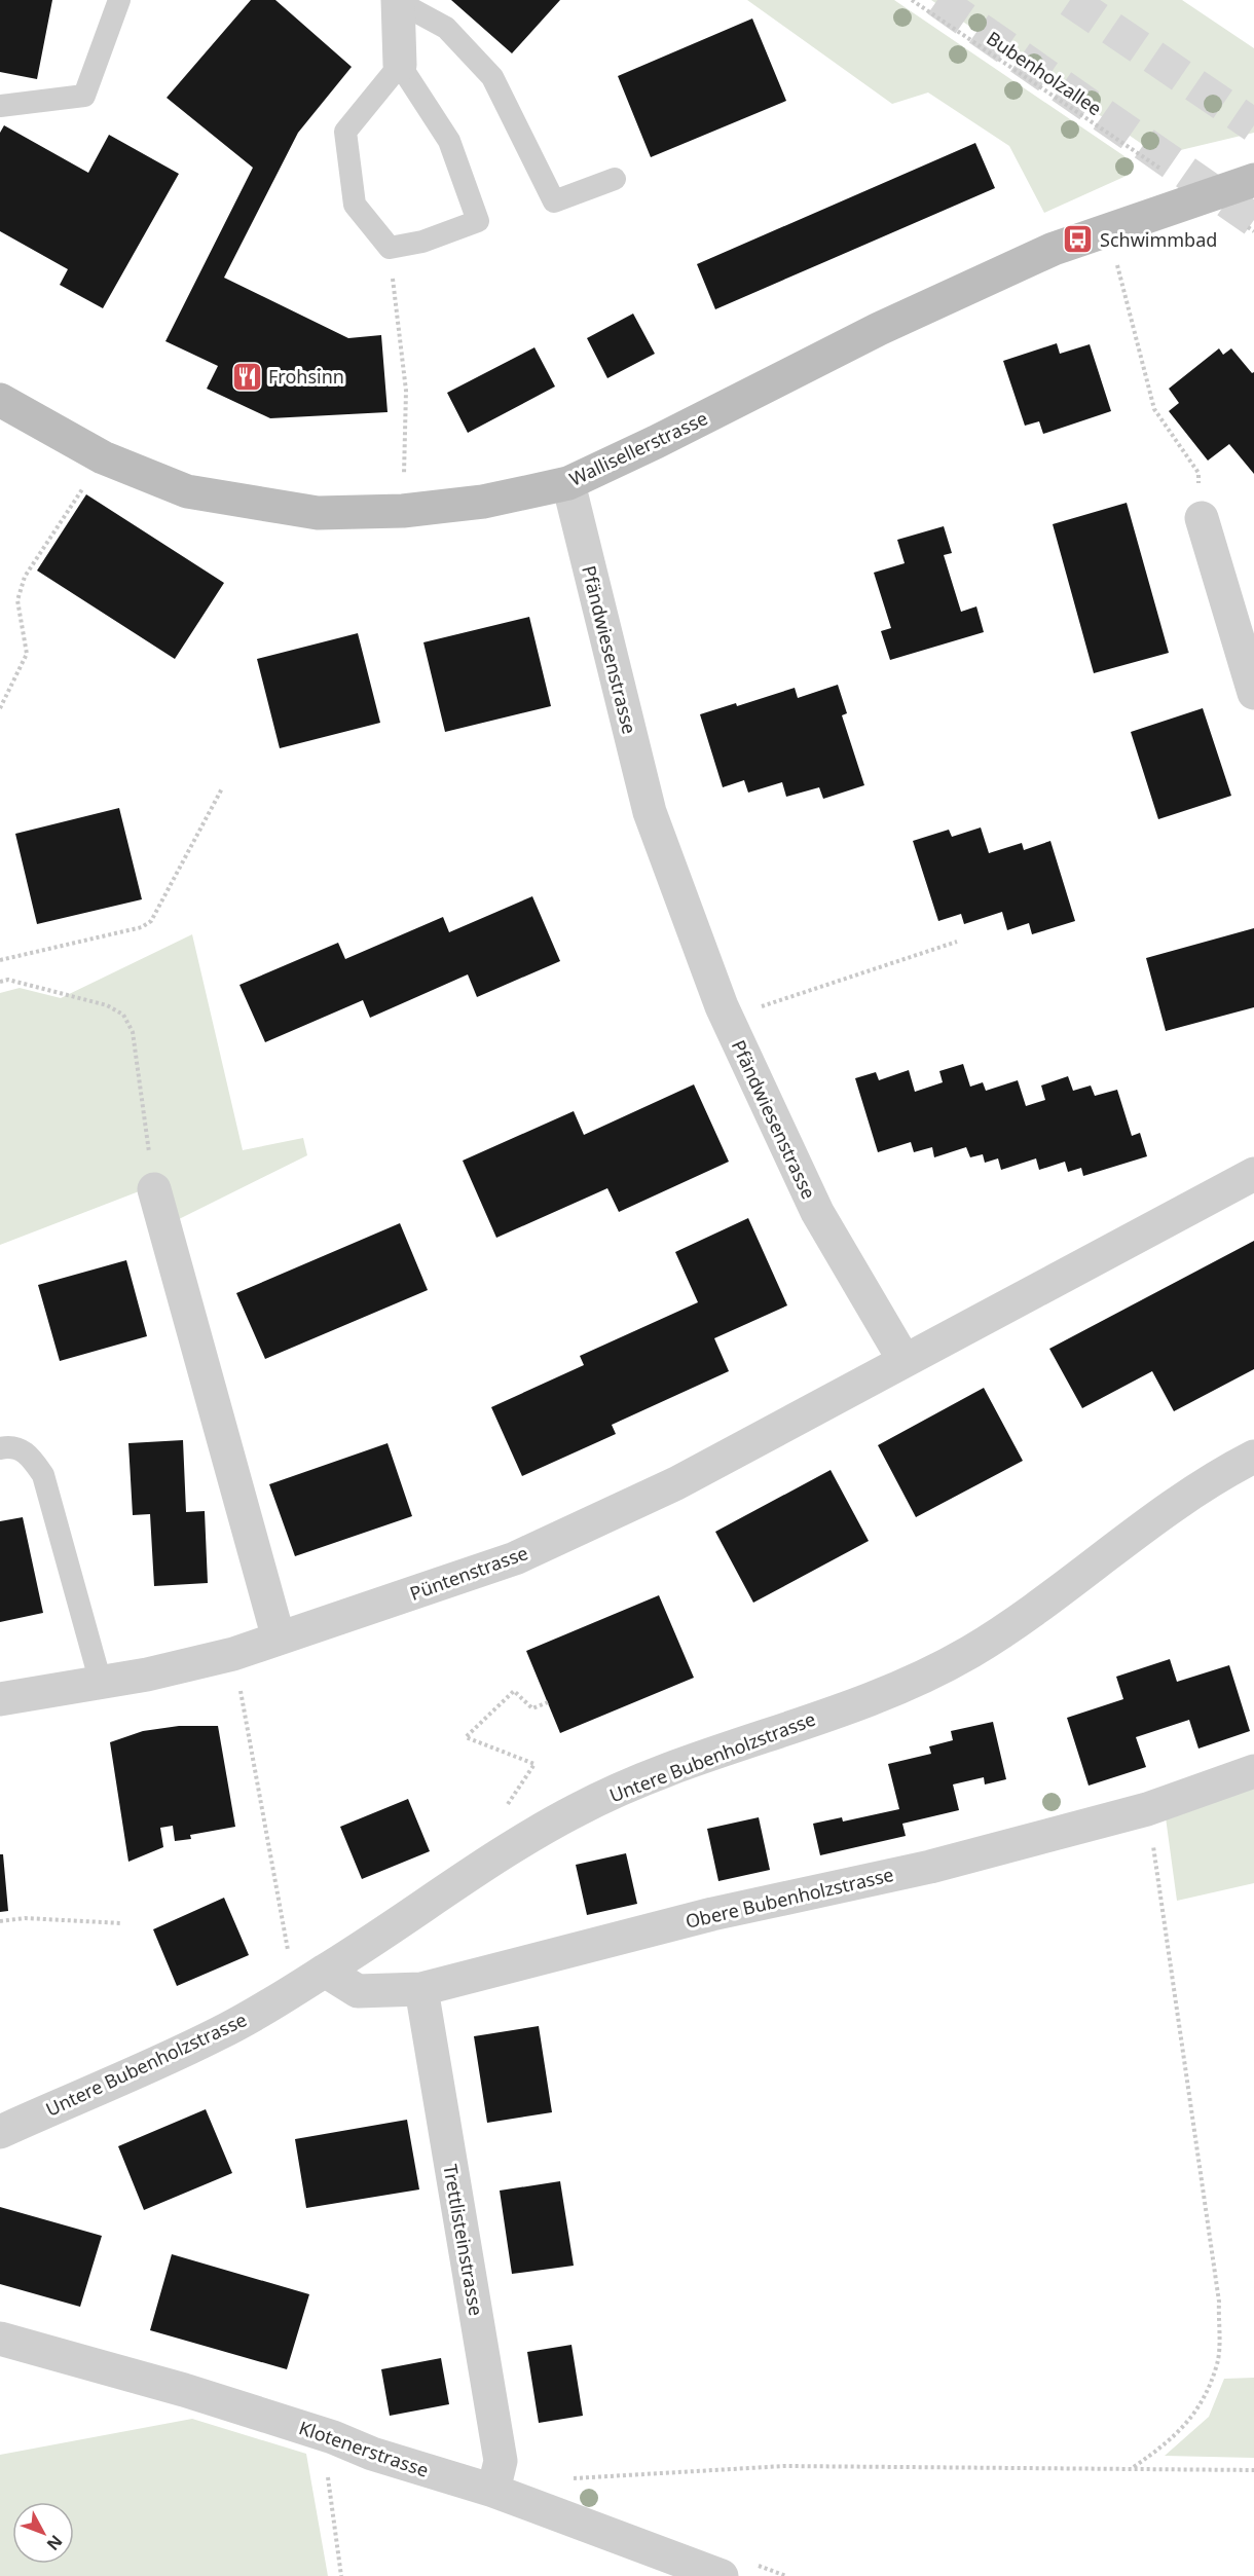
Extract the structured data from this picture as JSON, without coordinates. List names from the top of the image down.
{
  "streets": {
    "main road": ["Wallisellerstrasse"],
    "street": [
      "Pfändwiesenstrasse",
      "Püntenstrasse",
      "Untere Bubenholzstrasse",
      "Obere Bubenholzstrasse",
      "Trettlisteinstrasse",
      "Klotenerstrasse"
    ],
    "path": ["Bubenholzallee"]
  },
  "crossings": [
    ["Wallisellerstrasse", "Pfändwiesenstrasse"],
    ["Pfändwiesenstrasse", "Püntenstrasse"],
    ["Untere Bubenholzstrasse", "Obere Bubenholzstrasse"],
    ["Obere Bubenholzstrasse", "Trettlisteinstrasse"],
    ["Trettlisteinstrasse", "Klotenerstrasse"]
  ],
  "places": {
    "bus stop": ["Schwimmbad"],
    "restaurant": ["Frohsinn"]
  },
  "north": "bottom right"
}
